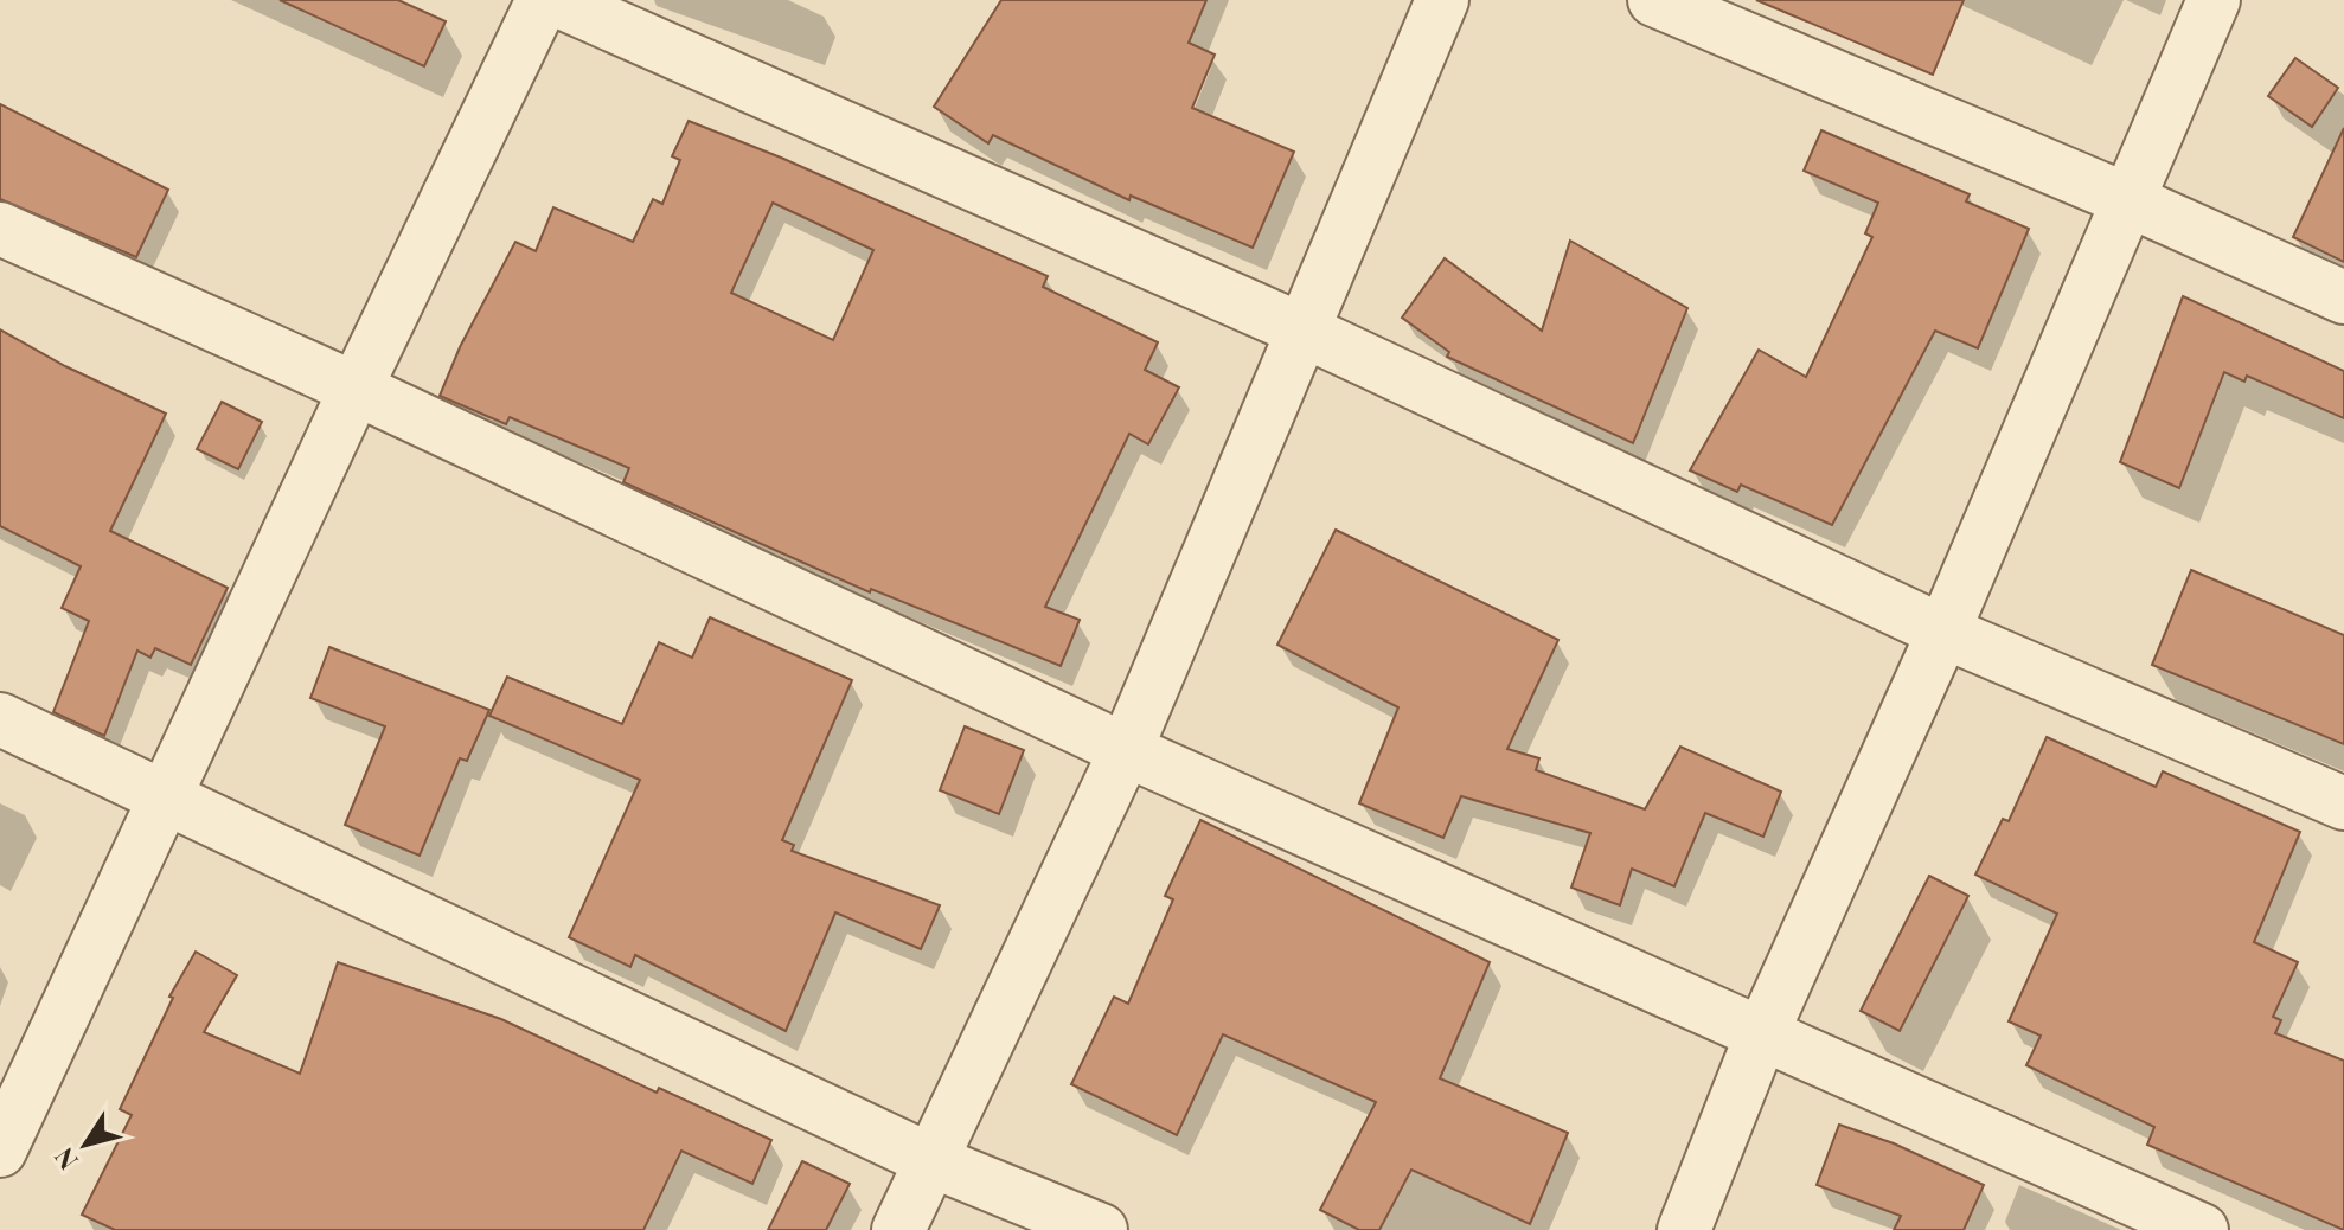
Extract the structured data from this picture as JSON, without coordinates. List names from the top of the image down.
{
  "north": "bottom left"
}
